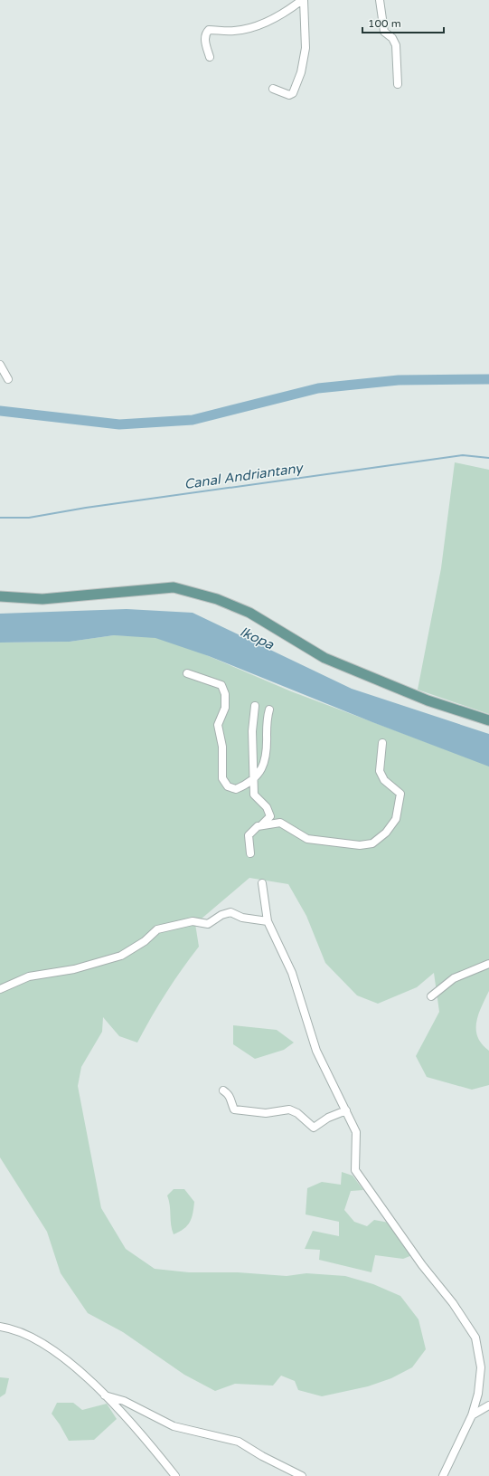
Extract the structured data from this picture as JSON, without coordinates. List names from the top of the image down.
{
  "water": ["Canal Andriantany", "Ikopa"],
  "scale_bar": "100 m"
}
